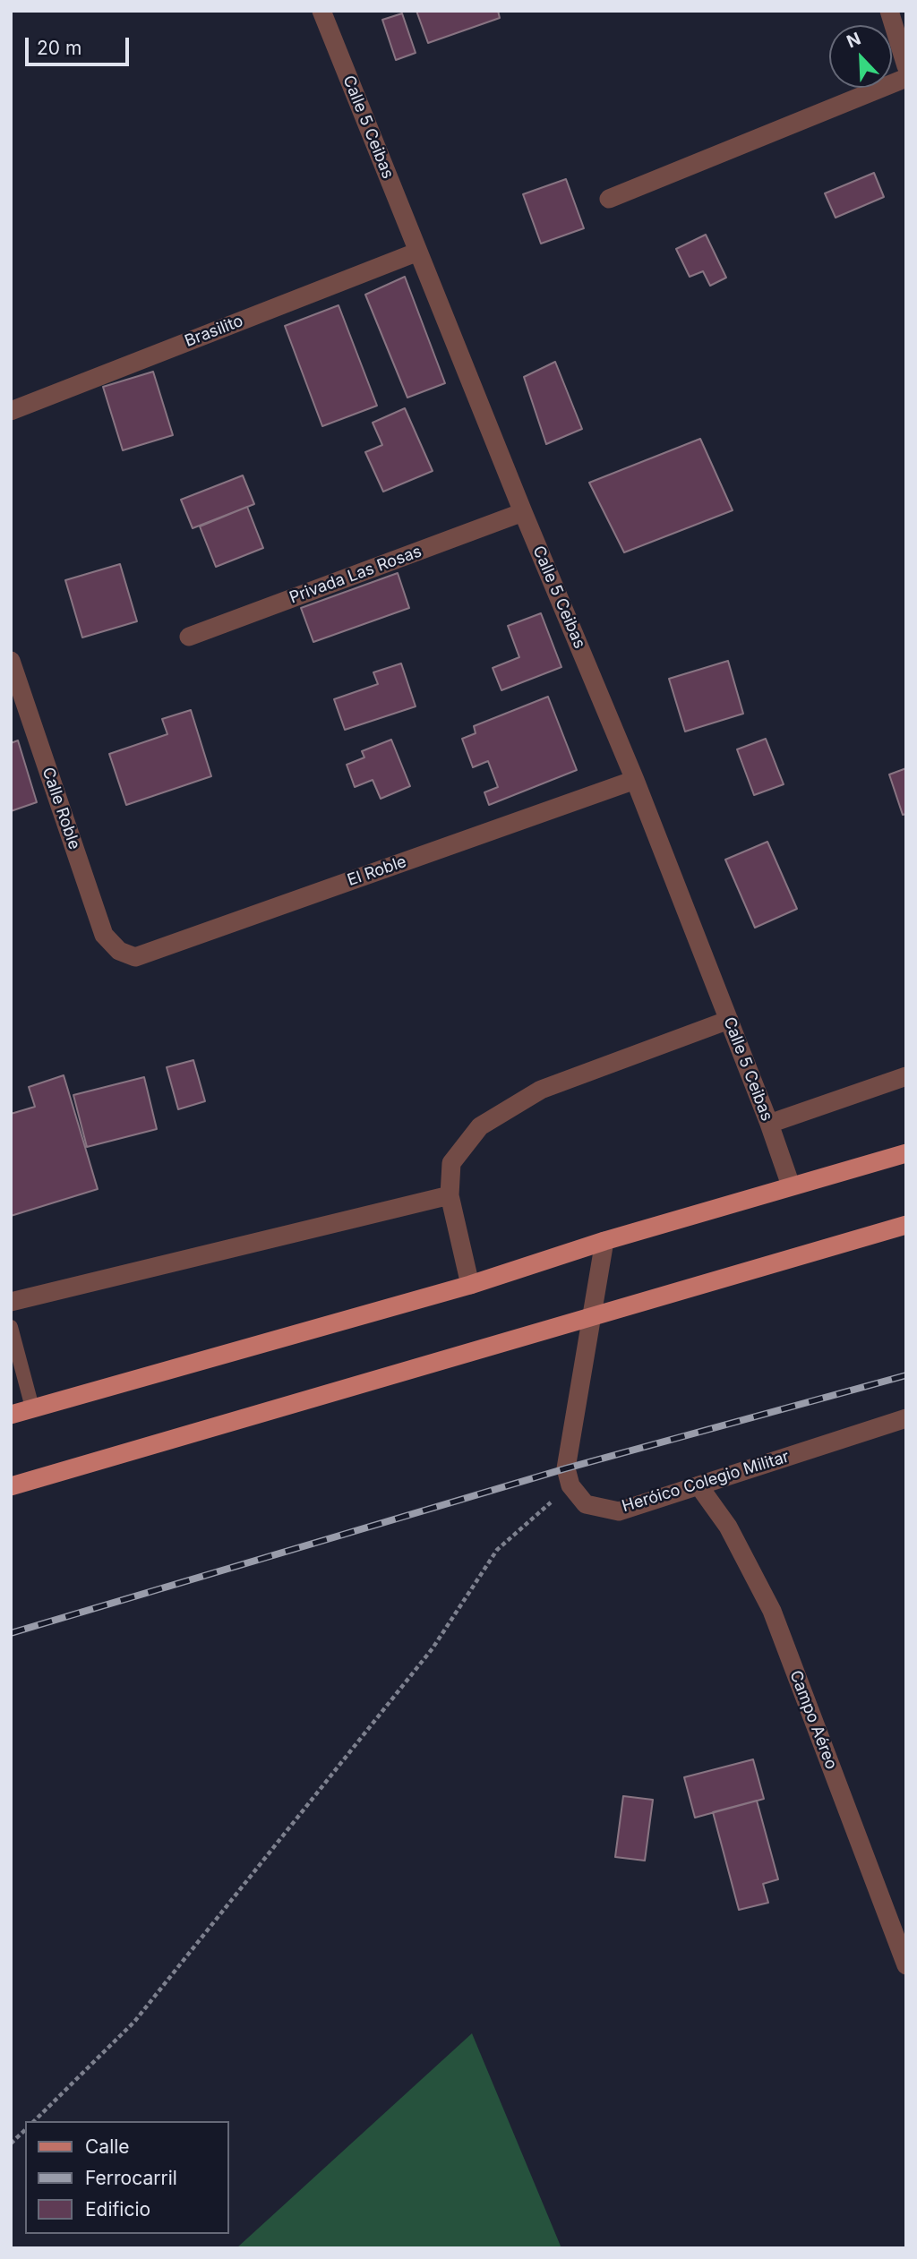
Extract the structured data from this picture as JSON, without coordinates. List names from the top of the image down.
{
  "streets": {
    "street": [
      "Calle 5 Ceibas",
      "Brasilito",
      "Privada Las Rosas",
      "Calle Roble",
      "El Roble",
      "Heróico Colegio Militar",
      "Campo Aéreo"
    ]
  },
  "crossings": [
    ["Calle 5 Ceibas", "Brasilito"],
    ["Calle 5 Ceibas", "Privada Las Rosas"],
    ["Calle 5 Ceibas", "El Roble"],
    ["Calle Roble", "El Roble"],
    ["Heróico Colegio Militar", "Campo Aéreo"]
  ],
  "legend": ["Calle", "Ferrocarril", "Edificio"],
  "scale_bar": "20 m",
  "north": "top left"
}
